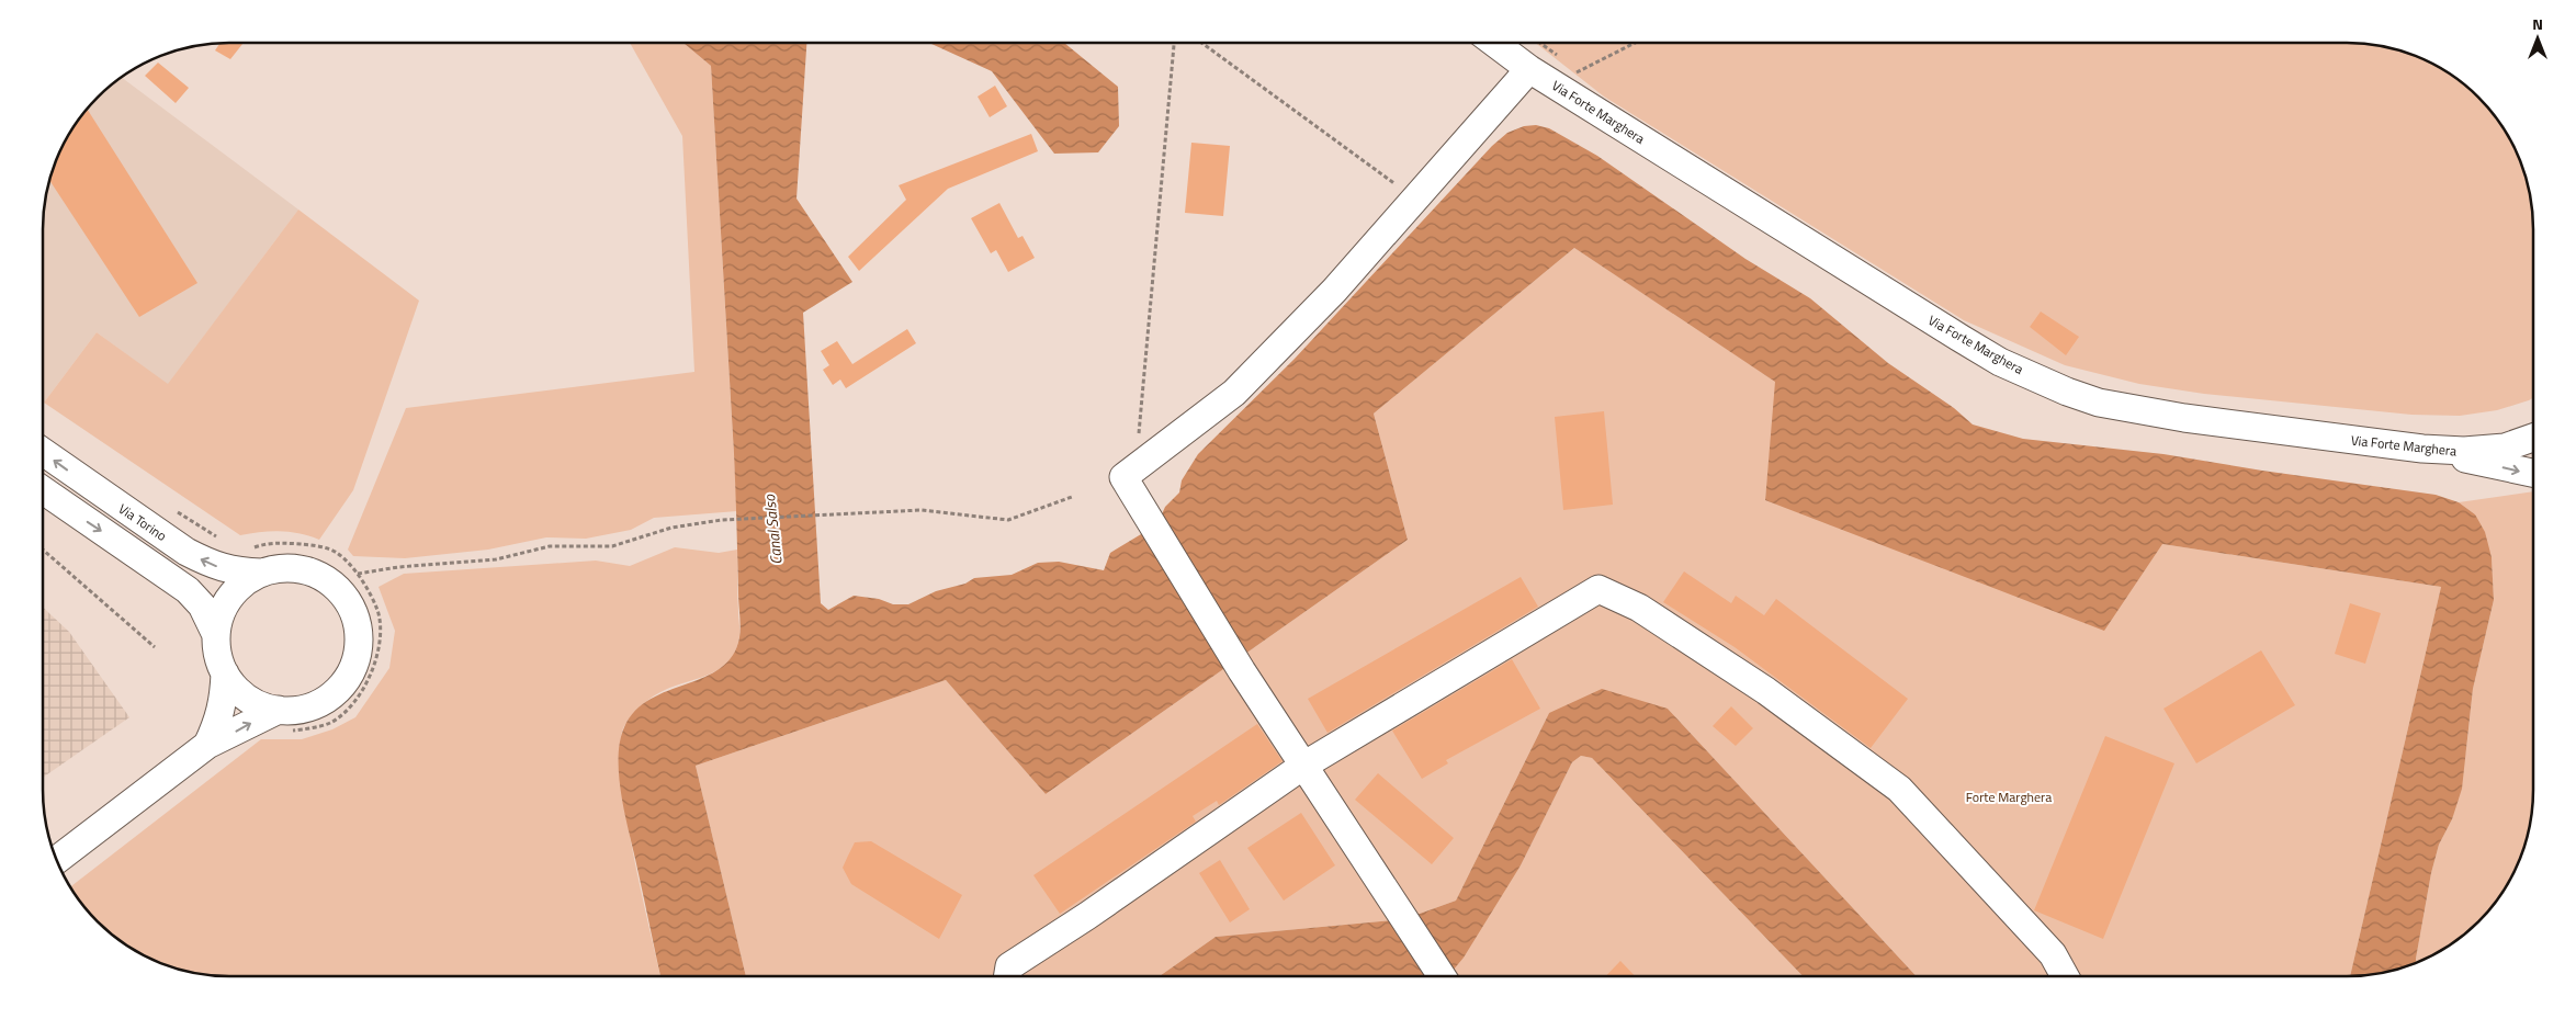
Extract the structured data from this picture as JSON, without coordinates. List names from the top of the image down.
{
  "streets": {
    "street": ["Via Forte Marghera", "Via Torino"]
  },
  "water": ["Canal Salso"],
  "parks": ["Forte Marghera"],
  "north": "top"
}
